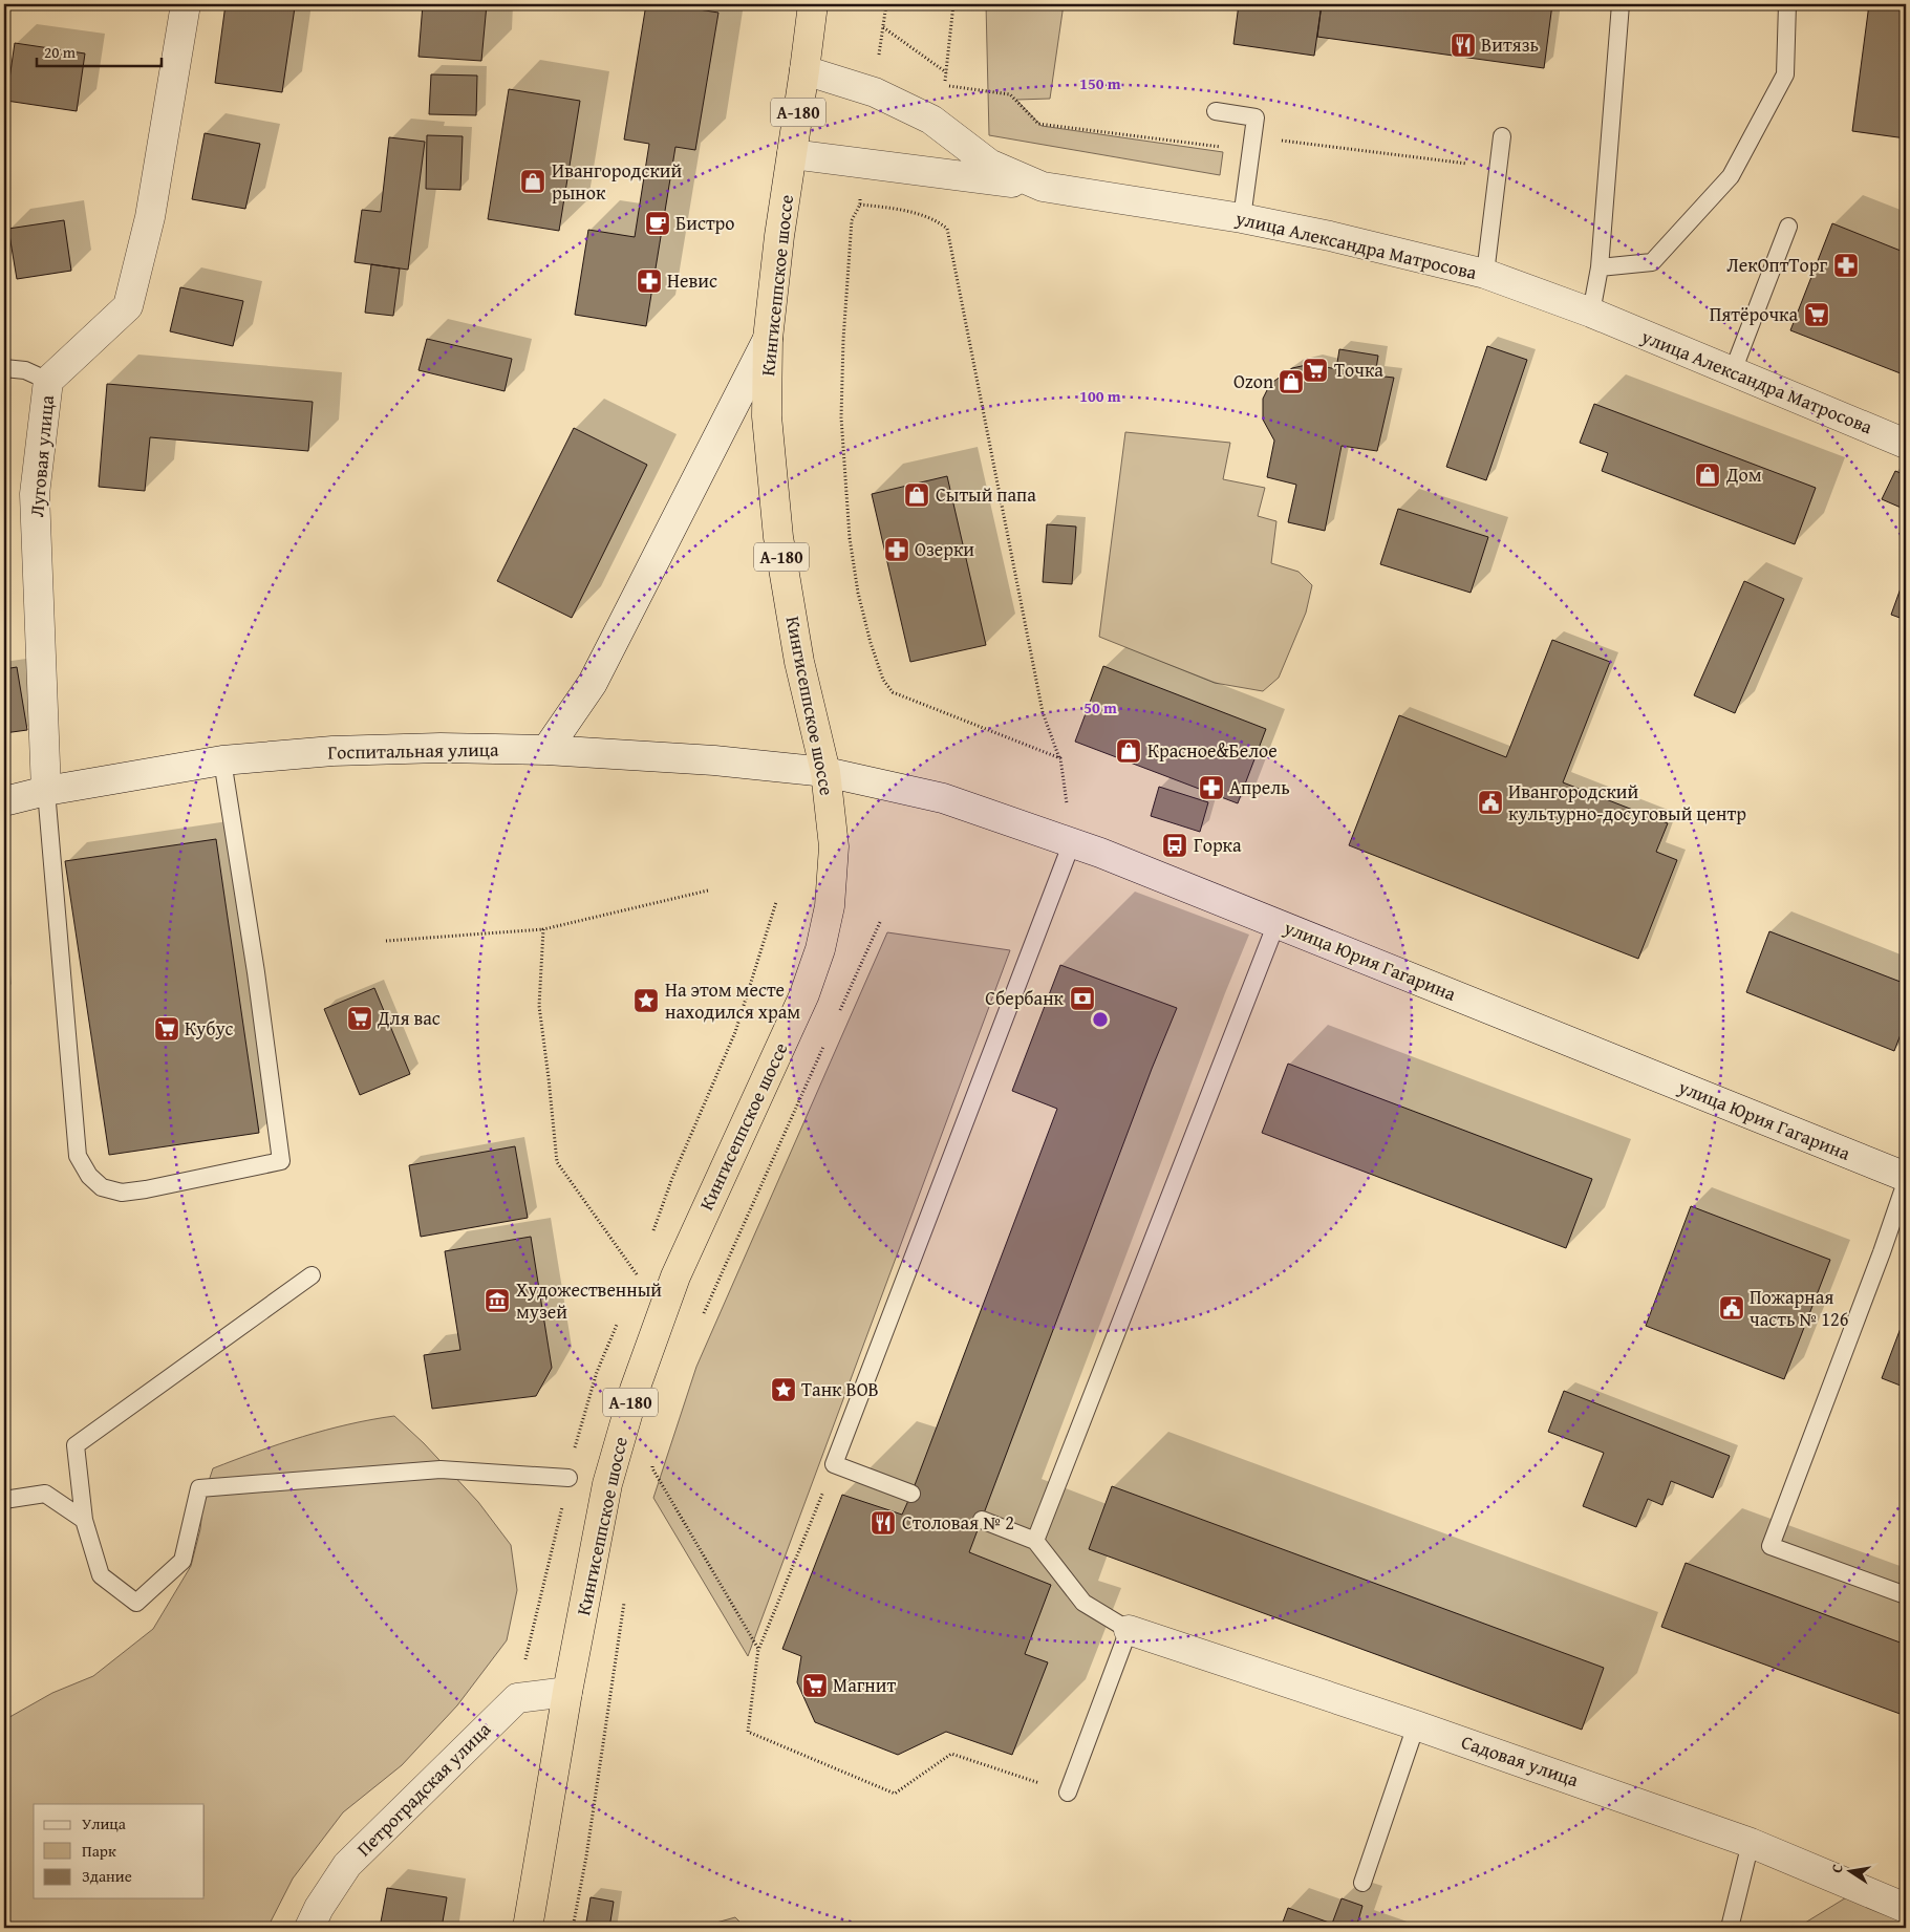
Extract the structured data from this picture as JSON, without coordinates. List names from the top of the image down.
{
  "streets": {
    "highway": ["А-180", "Кингисеппское шоссе"],
    "street": [
      "улица Александра Матросова",
      "Луговая улица",
      "Госпитальная улица",
      "улица Юрия Гагарина",
      "Садовая улица",
      "Петроградская улица"
    ]
  },
  "crossings": [
    ["улица Александра Матросова", "Кингисеппское шоссе"],
    ["Кингисеппское шоссе", "Госпитальная улица"],
    ["Кингисеппское шоссе", "улица Юрия Гагарина"],
    ["Кингисеппское шоссе", "Петроградская улица"],
    ["Луговая улица", "Госпитальная улица"],
    ["Госпитальная улица", "улица Юрия Гагарина"]
  ],
  "places": {
    "restaurant": ["Витязь", "Столовая № 2"],
    "shop": [
      "Ивангородский рынок",
      "Ozon",
      "Дом",
      "Сытый папа",
      "Красное&Белое"
    ],
    "cafe": ["Бистро"],
    "pharmacy": [
      "ЛекОптТорг",
      "Невис",
      "Озерки",
      "Апрель"
    ],
    "supermarket": [
      "Пятёрочка",
      "Точка",
      "Для вас",
      "Кубус",
      "Магнит"
    ],
    "public building": ["Ивангородский культурно-досуговый центр", "Пожарная часть № 126"],
    "bus stop": ["Горка"],
    "bank": ["Сбербанк"],
    "place": ["На этом месте находился храм", "Танк ВОВ"],
    "museum": ["Художественный музей"]
  },
  "legend": ["Улица", "Парк", "Здание"],
  "scale_bar": "20 m",
  "north": "left",
  "rings": ["150 m", "100 m", "50 m"]
}
